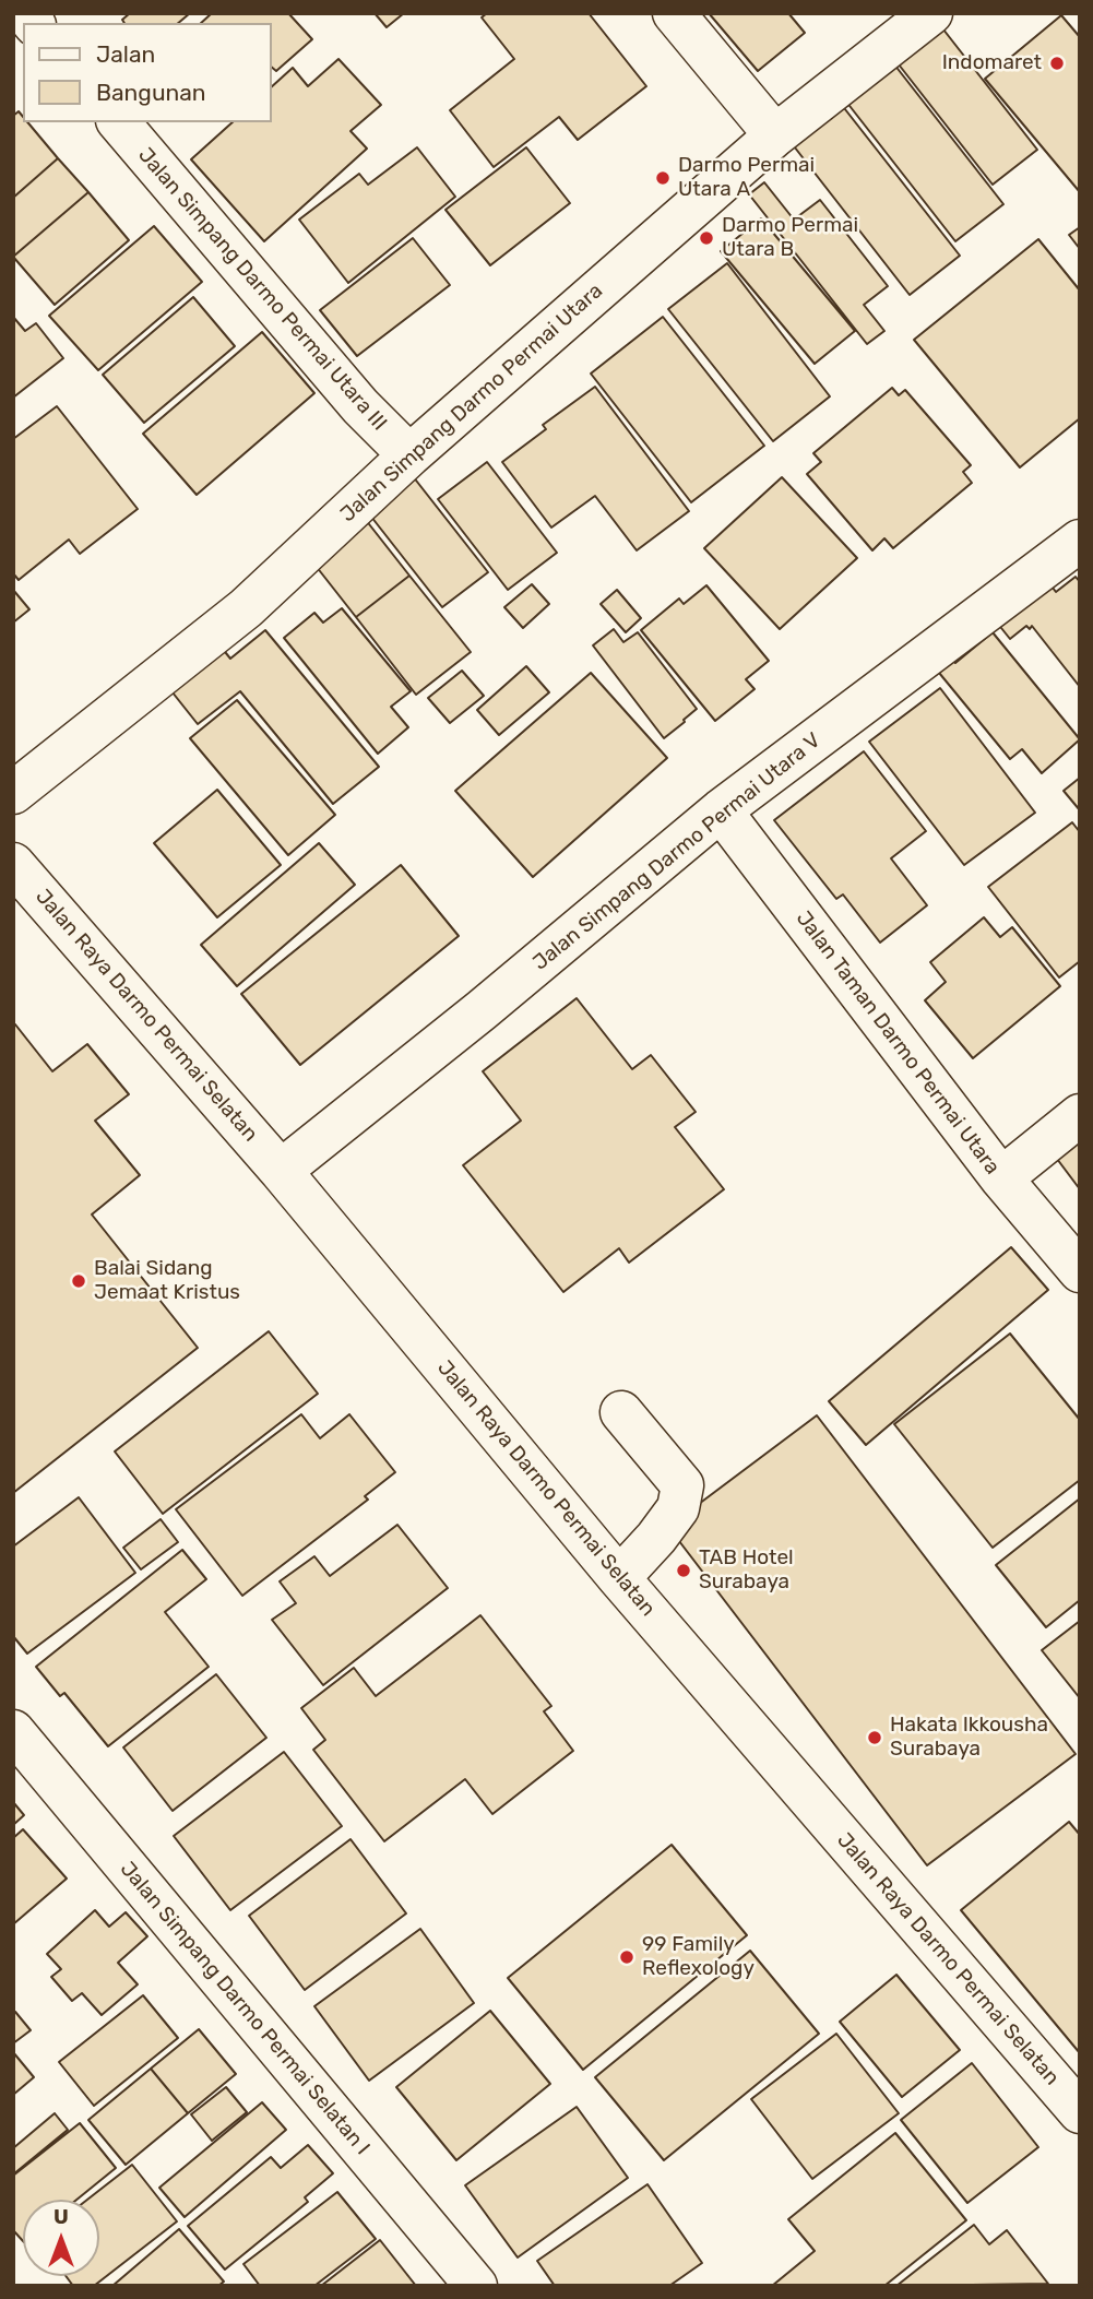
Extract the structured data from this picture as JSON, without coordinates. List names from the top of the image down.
{
  "streets": {
    "street": [
      "Jalan Simpang Darmo Permai Utara III",
      "Jalan Simpang Darmo Permai Utara",
      "Jalan Simpang Darmo Permai Utara V",
      "Jalan Raya Darmo Permai Selatan",
      "Jalan Taman Darmo Permai Utara",
      "Jalan Simpang Darmo Permai Selatan I"
    ]
  },
  "crossings": [
    ["Jalan Simpang Darmo Permai Utara III", "Jalan Simpang Darmo Permai Utara"],
    ["Jalan Simpang Darmo Permai Utara V", "Jalan Raya Darmo Permai Selatan"],
    ["Jalan Simpang Darmo Permai Utara V", "Jalan Taman Darmo Permai Utara"]
  ],
  "places": [
    "Indomaret",
    "Darmo Permai Utara A",
    "Darmo Permai Utara B",
    "Balai Sidang Jemaat Kristus",
    "TAB Hotel Surabaya",
    "Hakata Ikkousha Surabaya",
    "99 Family Reflexology"
  ],
  "legend": ["Jalan", "Bangunan"],
  "north": "top"
}
